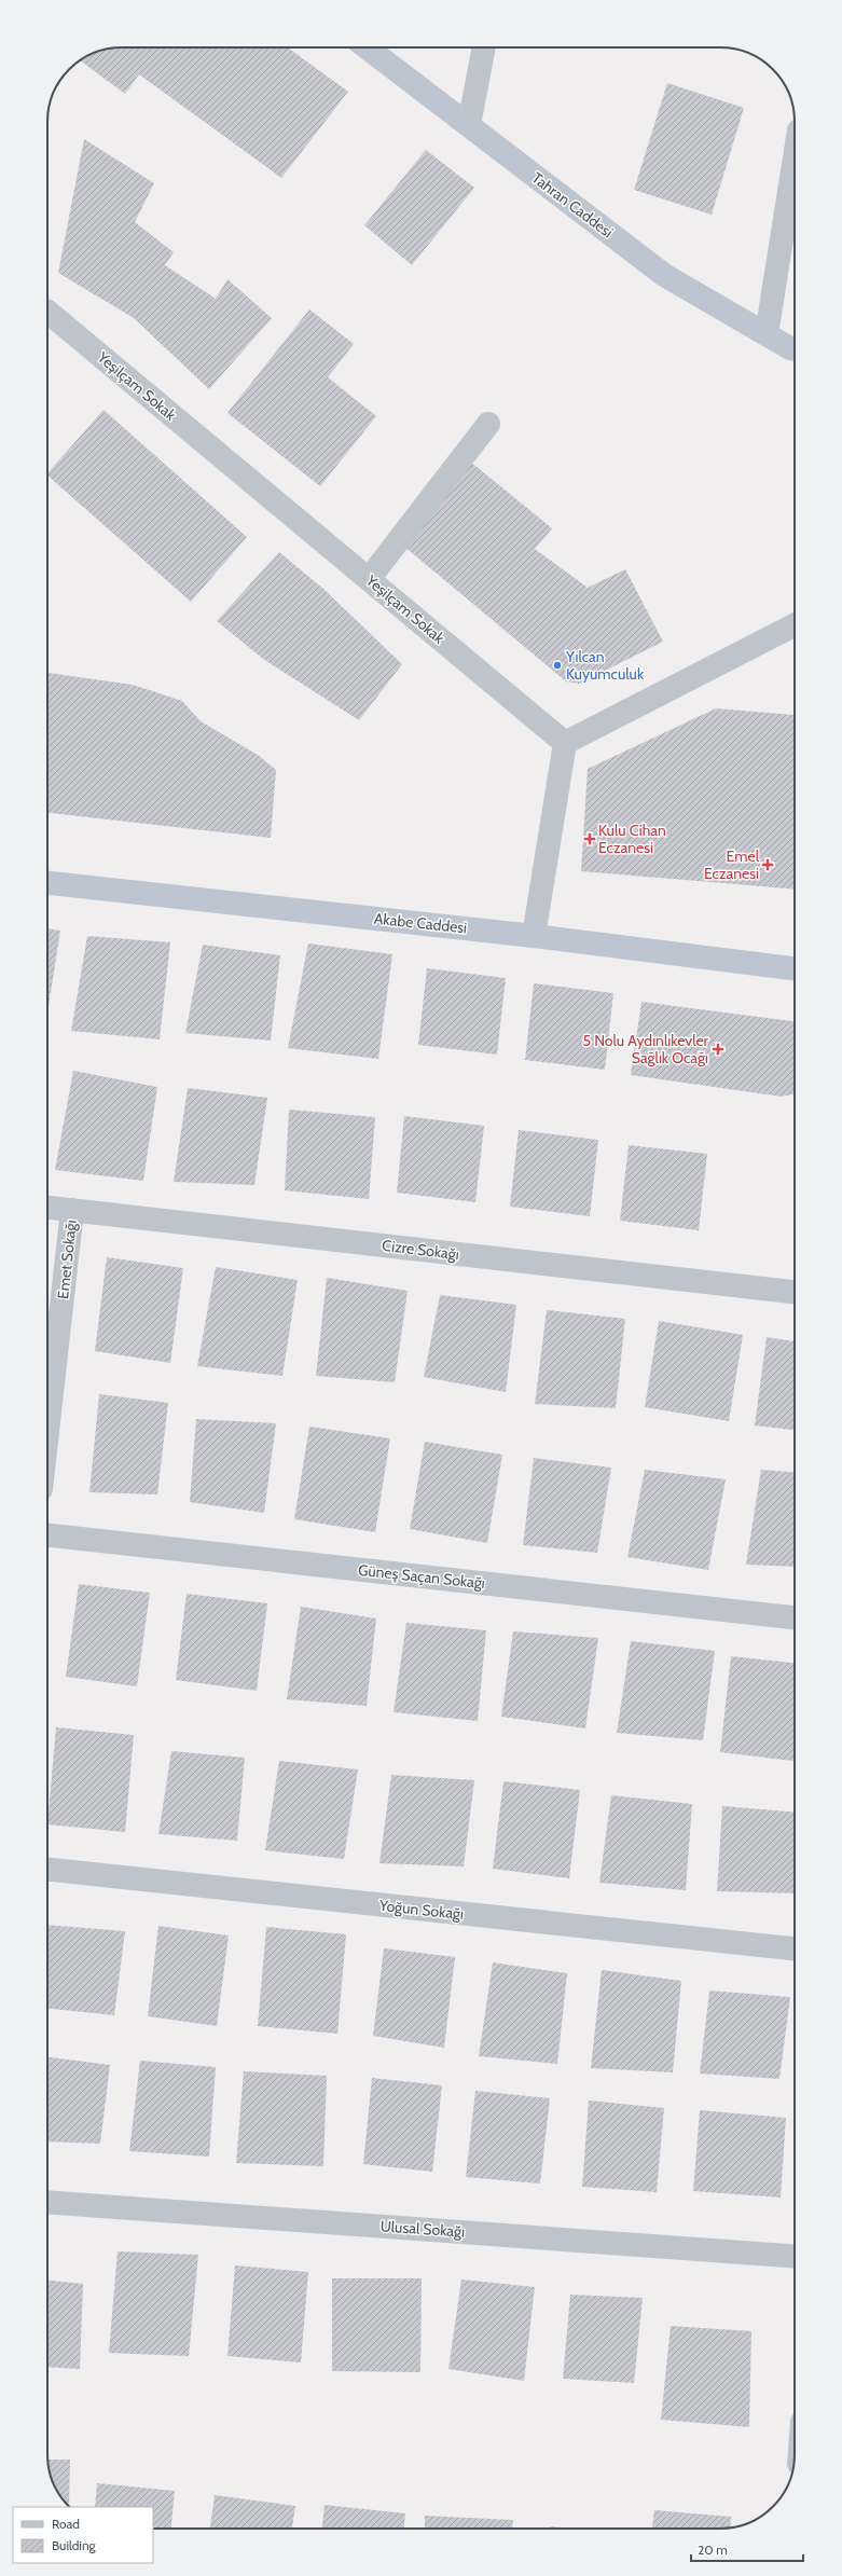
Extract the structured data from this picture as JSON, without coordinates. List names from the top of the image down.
{
  "streets": {
    "street": [
      "Tahran Caddesi",
      "Yeşilçam Sokak",
      "Akabe Caddesi",
      "Cizre Sokağı",
      "Emet Sokağı",
      "Güneş Saçan Sokağı",
      "Yoğun Sokağı",
      "Ulusal Sokağı"
    ]
  },
  "crossings": [
    ["Cizre Sokağı", "Emet Sokağı"]
  ],
  "places": {
    "other": ["Yılcan Kuyumculuk"],
    "health": ["Kulu Cihan Eczanesi", "Emel Eczanesi", "5 Nolu Aydınlıkevler Sağlık Ocağı"]
  },
  "legend": ["Road", "Building"],
  "scale_bar": "20 m"
}
